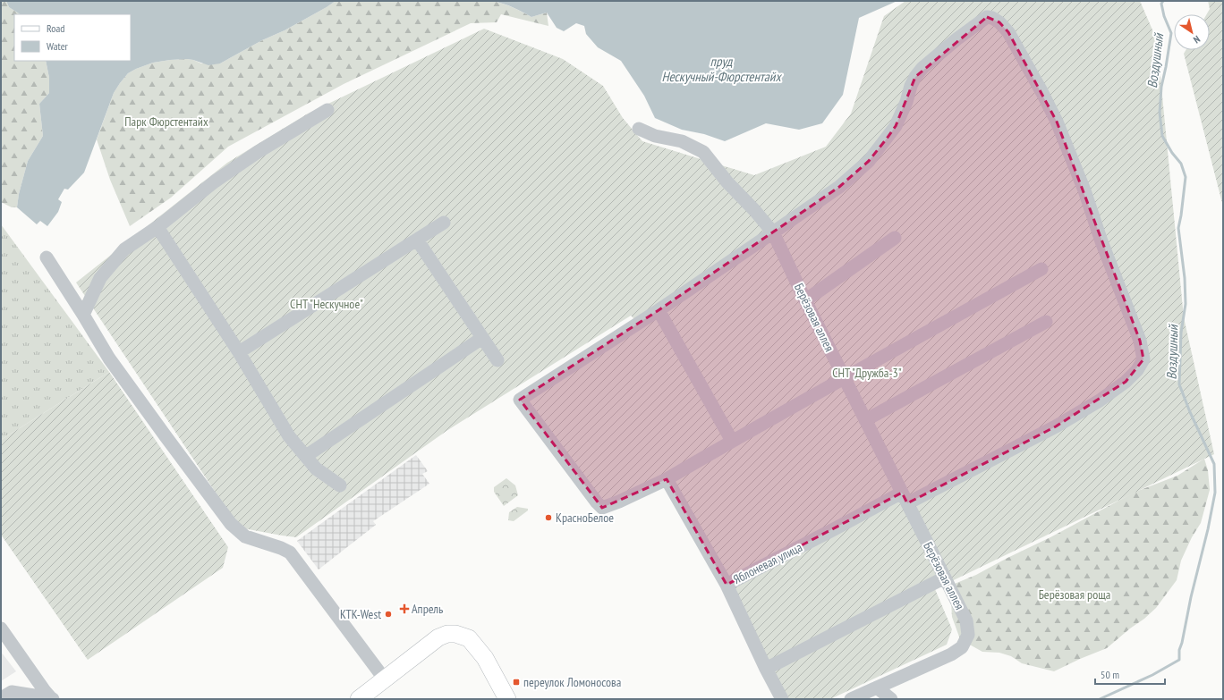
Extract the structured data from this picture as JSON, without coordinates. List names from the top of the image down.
{
  "streets": {
    "street": ["Берёзовая аллея", "Яблоневая улица"]
  },
  "crossings": [
    ["Берёзовая аллея", "Яблоневая улица"]
  ],
  "water": ["пруд Нескучный-Фюрстентайх", "Воздушный"],
  "parks": [
    "Парк Фюрстентайх",
    "СНТ \"Нескучное\"",
    "СНТ \"Дружба-3\"",
    "Берёзовая роща"
  ],
  "places": {
    "other": ["КрасноБелое", "KTK-West"],
    "health": ["Апрель"],
    "transit": ["переулок Ломоносова"]
  },
  "legend": ["Road", "Water"],
  "scale_bar": "50 m",
  "north": "bottom right"
}
